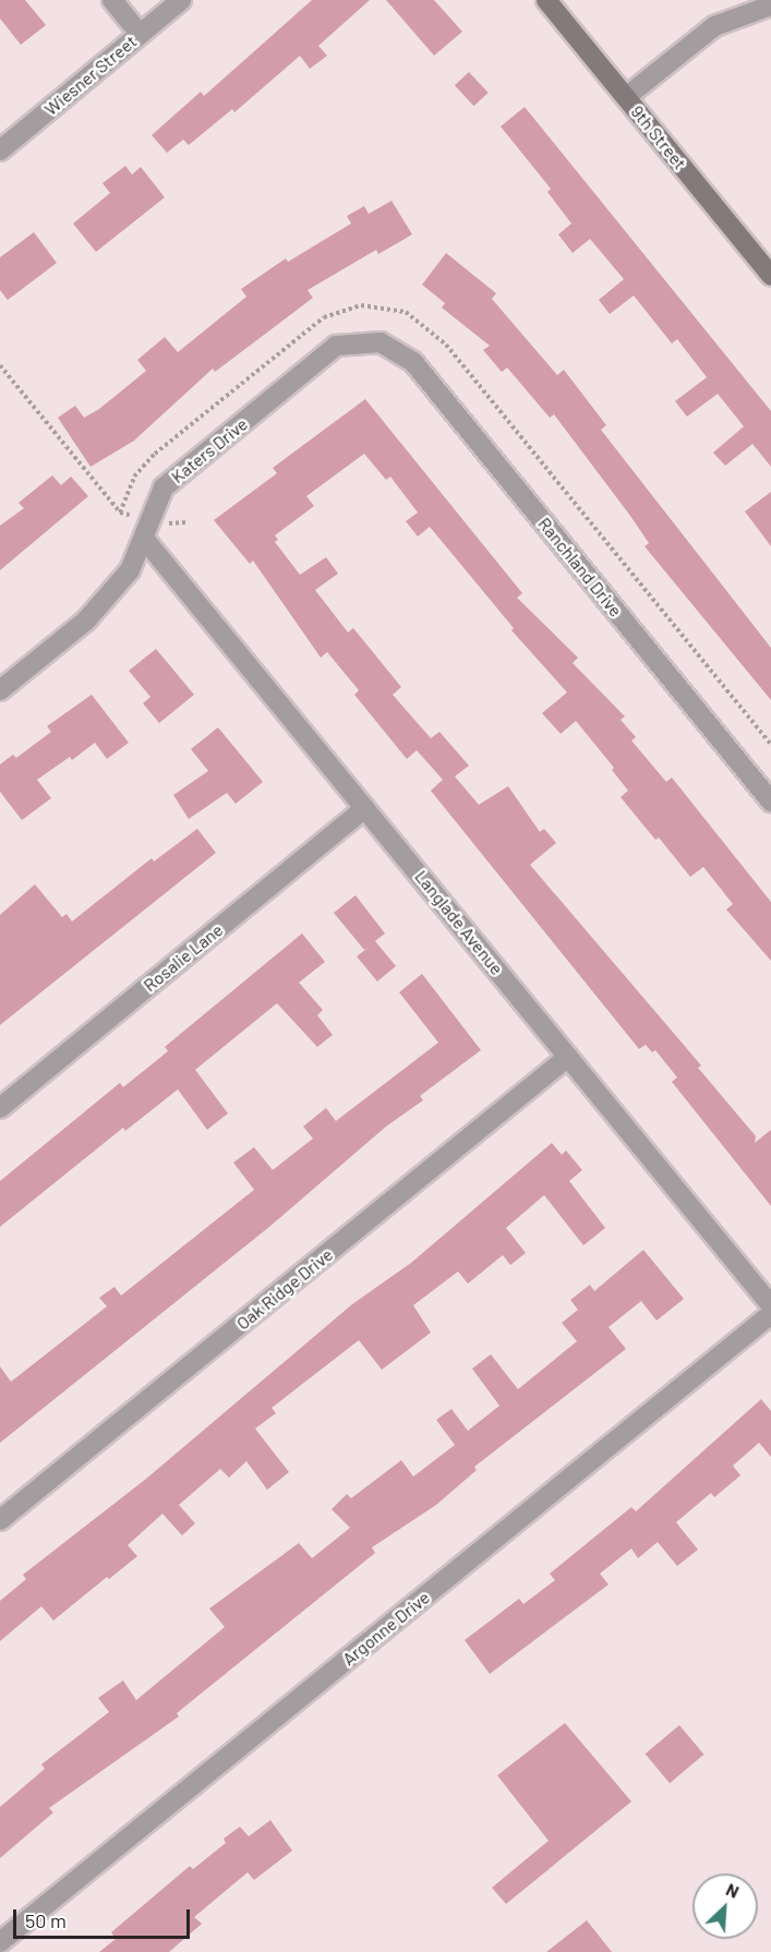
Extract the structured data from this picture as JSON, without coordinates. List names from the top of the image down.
{
  "streets": {
    "street": [
      "Wiesner Street",
      "9th Street",
      "Katers Drive",
      "Ranchland Drive",
      "Langlade Avenue",
      "Rosalie Lane",
      "Oak Ridge Drive",
      "Argonne Drive"
    ]
  },
  "crossings": [
    ["Katers Drive", "Ranchland Drive"],
    ["Katers Drive", "Langlade Avenue"],
    ["Langlade Avenue", "Rosalie Lane"],
    ["Langlade Avenue", "Oak Ridge Drive"]
  ],
  "scale_bar": "50 m",
  "north": "top right"
}
